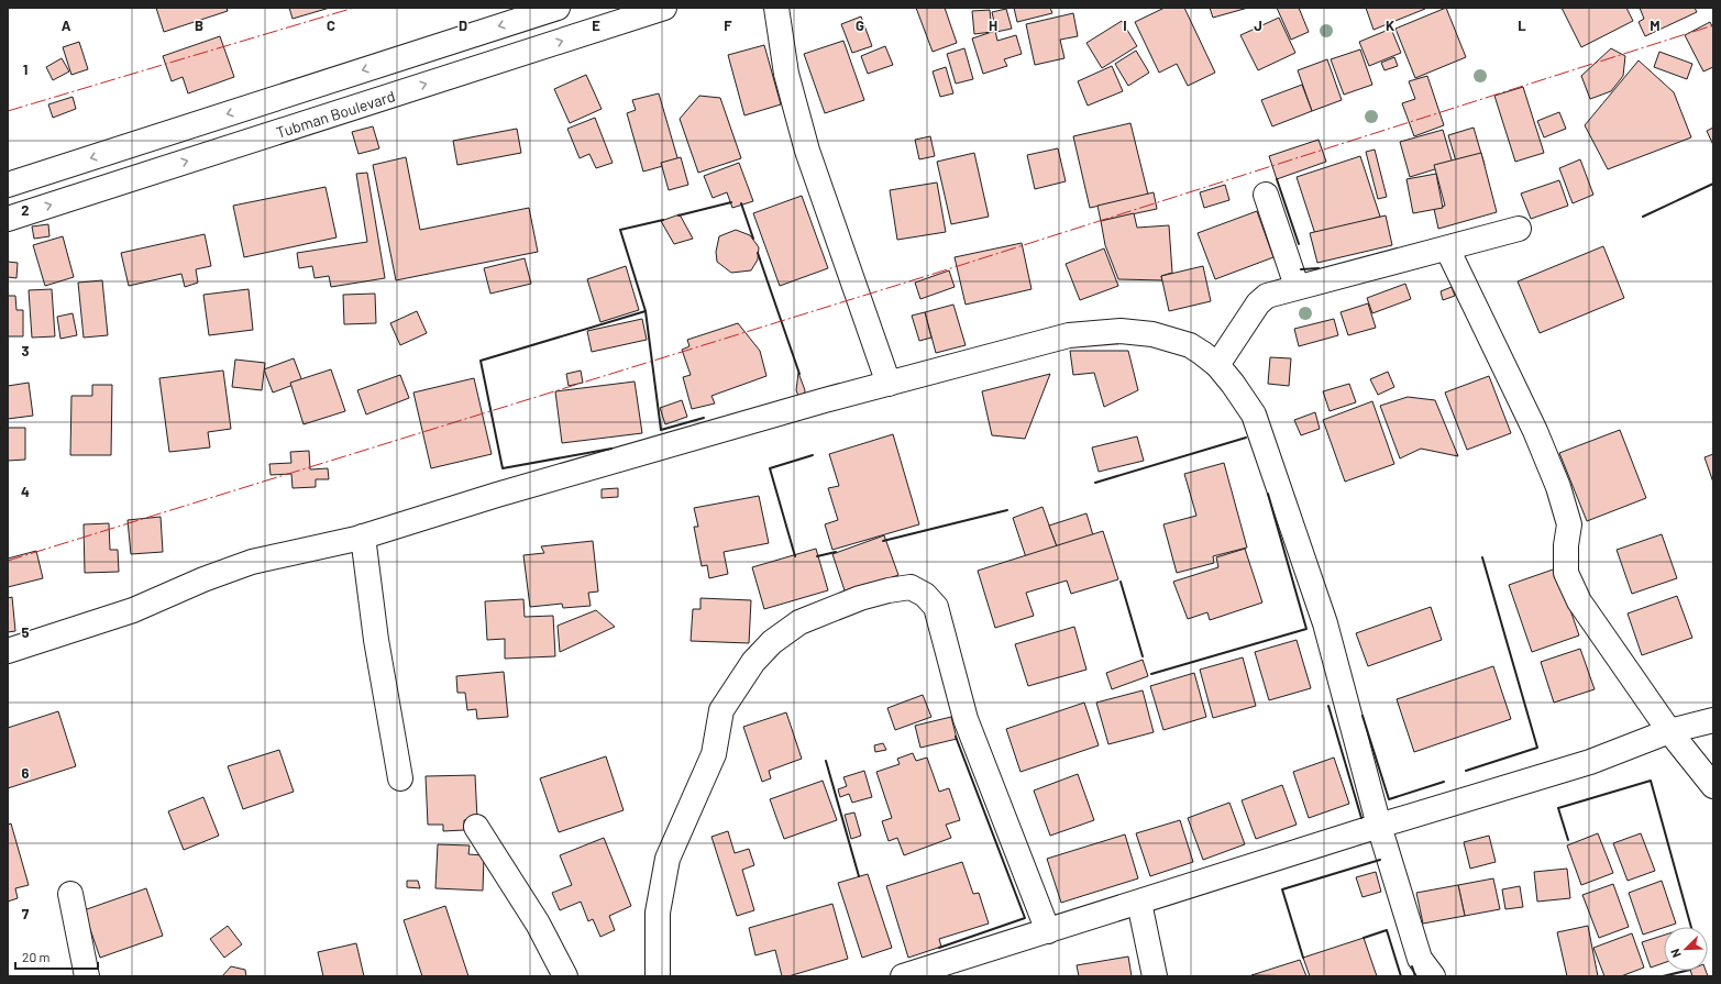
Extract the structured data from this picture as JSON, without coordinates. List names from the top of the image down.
{
  "streets": {
    "main road": ["Tubman Boulevard"]
  },
  "scale_bar": "20 m",
  "north": "bottom left",
  "grid": {
    "columns": [
      "A",
      "B",
      "C",
      "D",
      "E",
      "F",
      "G",
      "H",
      "I",
      "J",
      "K",
      "L",
      "M"
    ],
    "rows": [
      "1",
      "2",
      "3",
      "4",
      "5",
      "6",
      "7"
    ]
  }
}
